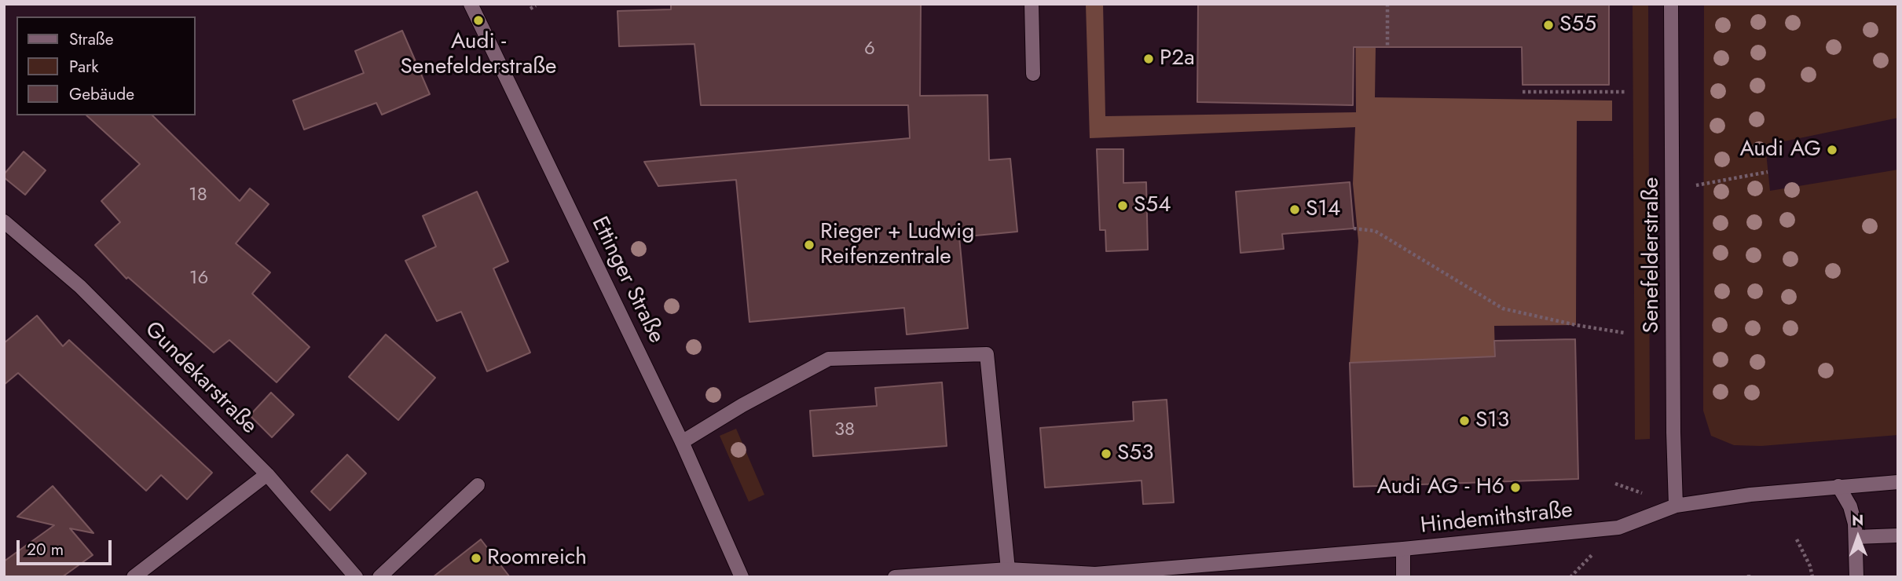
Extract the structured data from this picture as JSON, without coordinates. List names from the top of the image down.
{
  "streets": {
    "street": [
      "Senefelderstraße",
      "Ettinger Straße",
      "Gundekarstraße",
      "Hindemithstraße"
    ]
  },
  "crossings": [
    ["Senefelderstraße", "Hindemithstraße"]
  ],
  "places": [
    "Audi - Senefelderstraße",
    "S55",
    "P2a",
    "Audi AG",
    "S54",
    "S14",
    "Rieger + Ludwig Reifenzentrale",
    "S13",
    "S53",
    "Audi AG - H6",
    "Roomreich"
  ],
  "house_numbers": [
    "6",
    "18",
    "16",
    "38"
  ],
  "legend": ["Straße", "Park", "Gebäude"],
  "scale_bar": "20 m",
  "north": "top"
}
